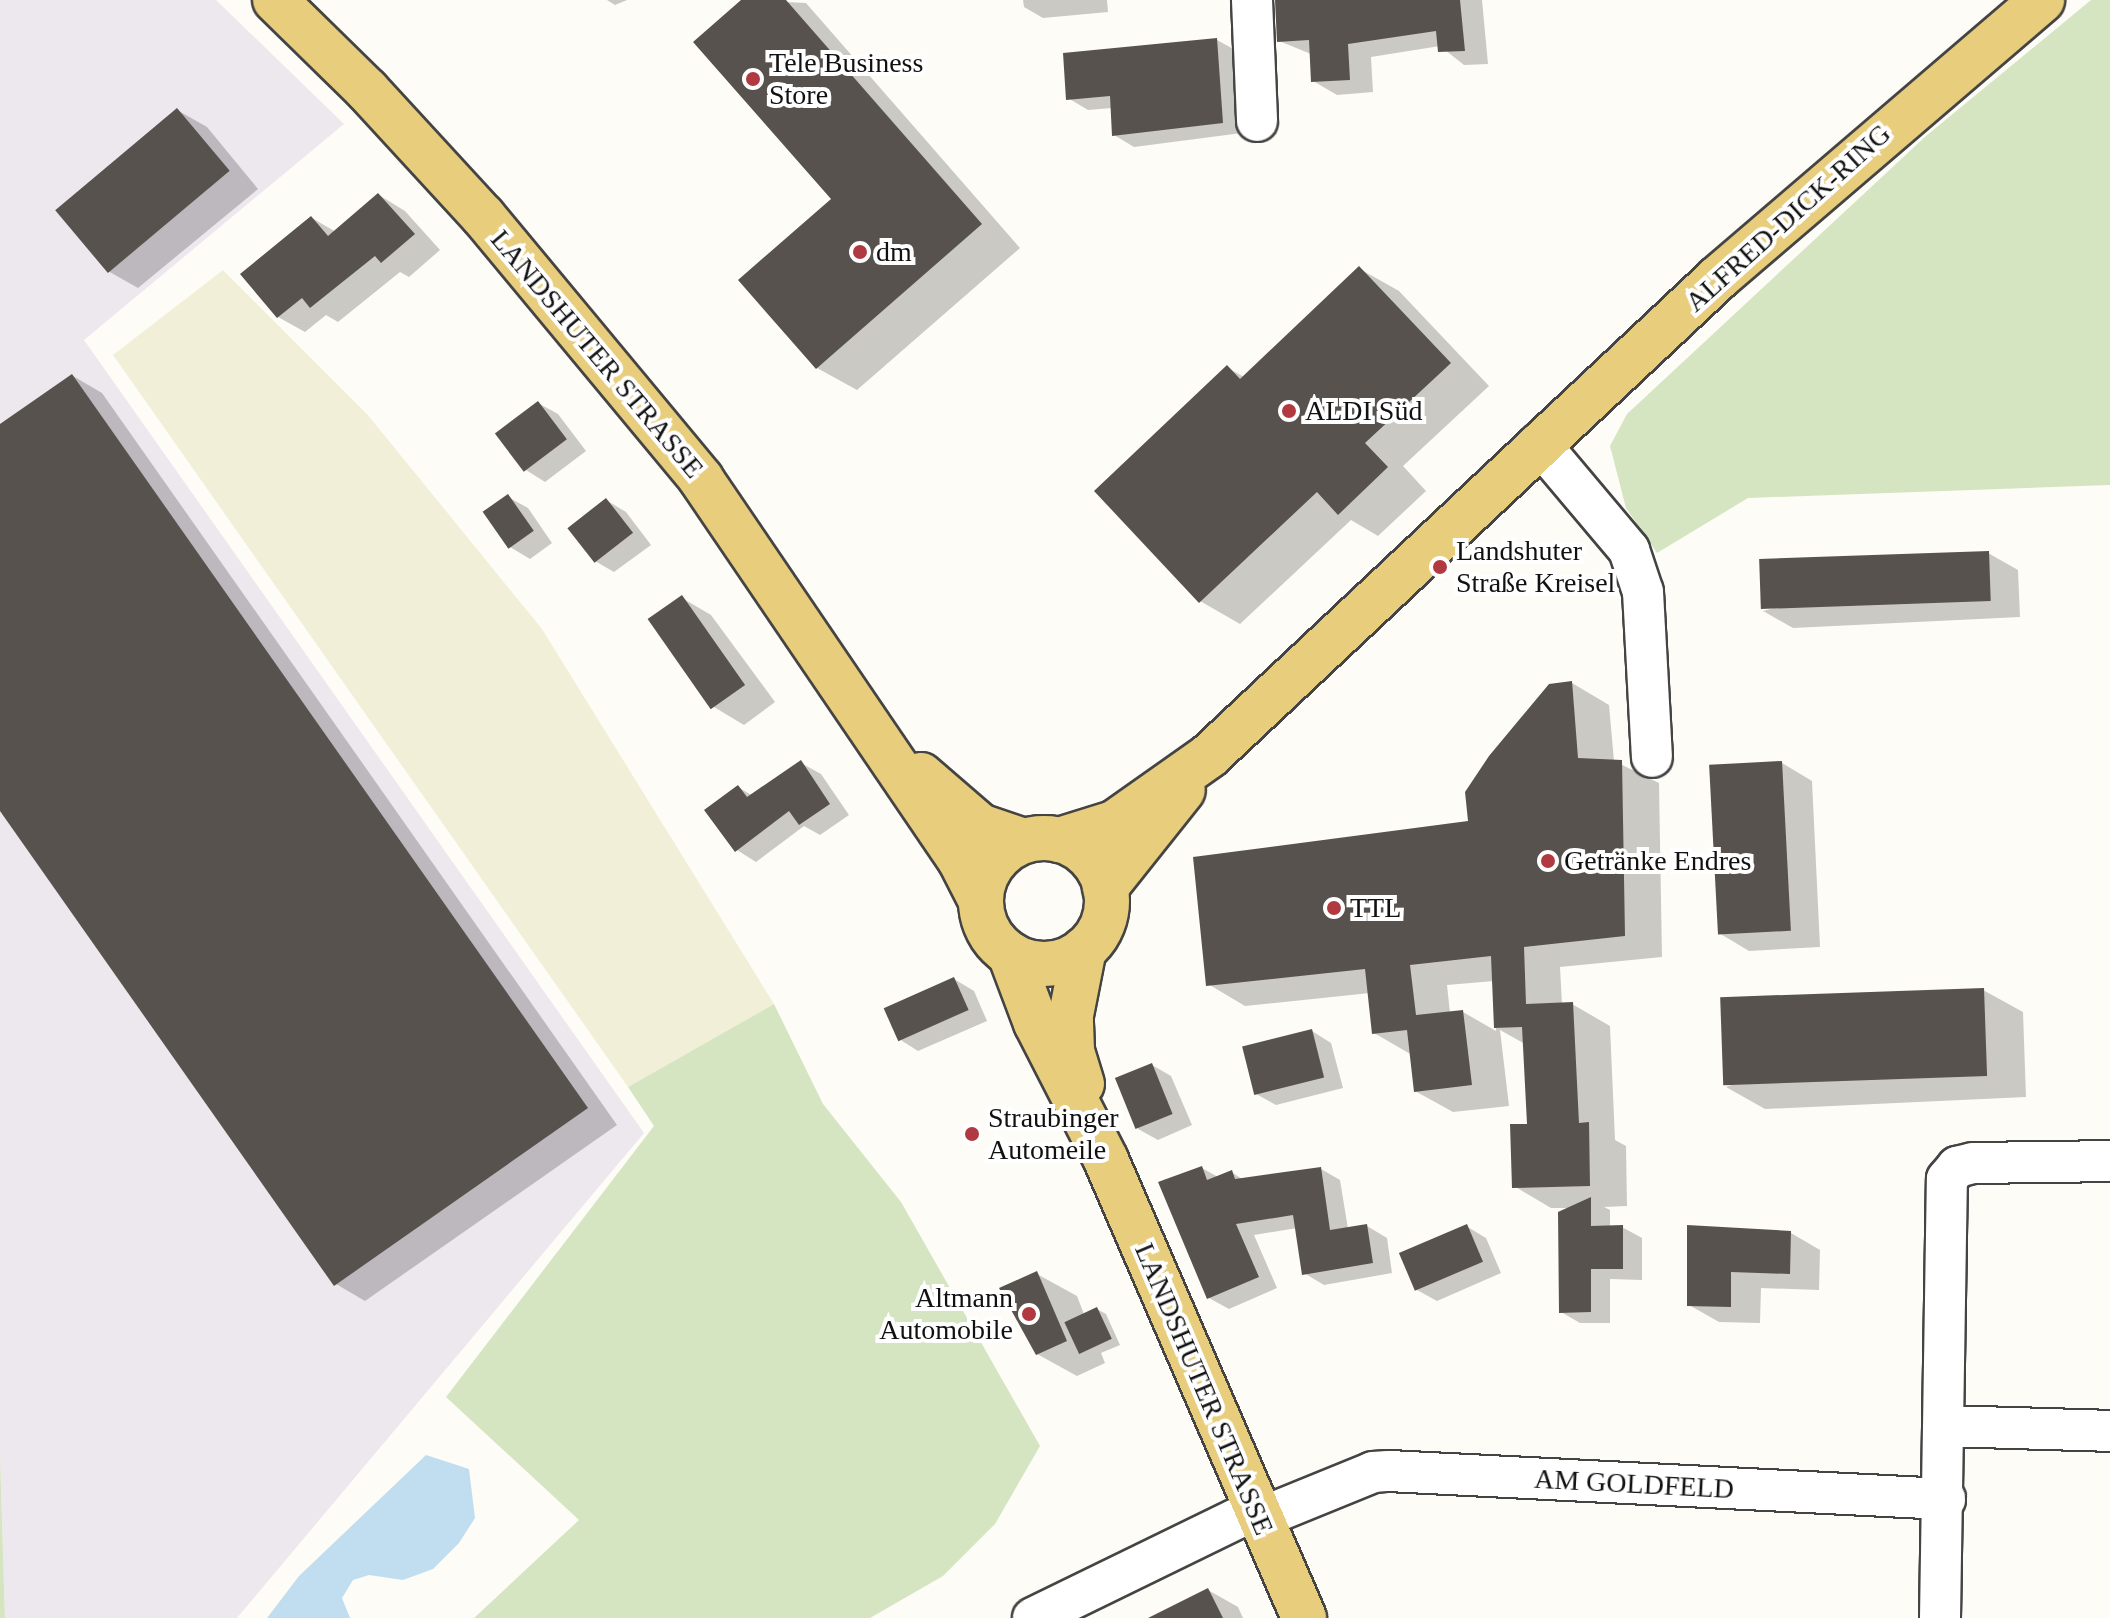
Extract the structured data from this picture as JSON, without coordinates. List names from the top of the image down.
{
  "streets": {
    "main road": ["ALFRED-DICK-RING", "LANDSHUTER STRASSE"],
    "street": ["AM GOLDFELD"]
  },
  "crossings": [
    ["ALFRED-DICK-RING", "LANDSHUTER STRASSE"],
    ["LANDSHUTER STRASSE", "AM GOLDFELD"]
  ],
  "places": [
    "Tele Business Store",
    "dm",
    "ALDI Süd",
    "Landshuter Straße Kreisel",
    "Getränke Endres",
    "TTL",
    "Straubinger Automeile",
    "Altmann Automobile"
  ]
}
